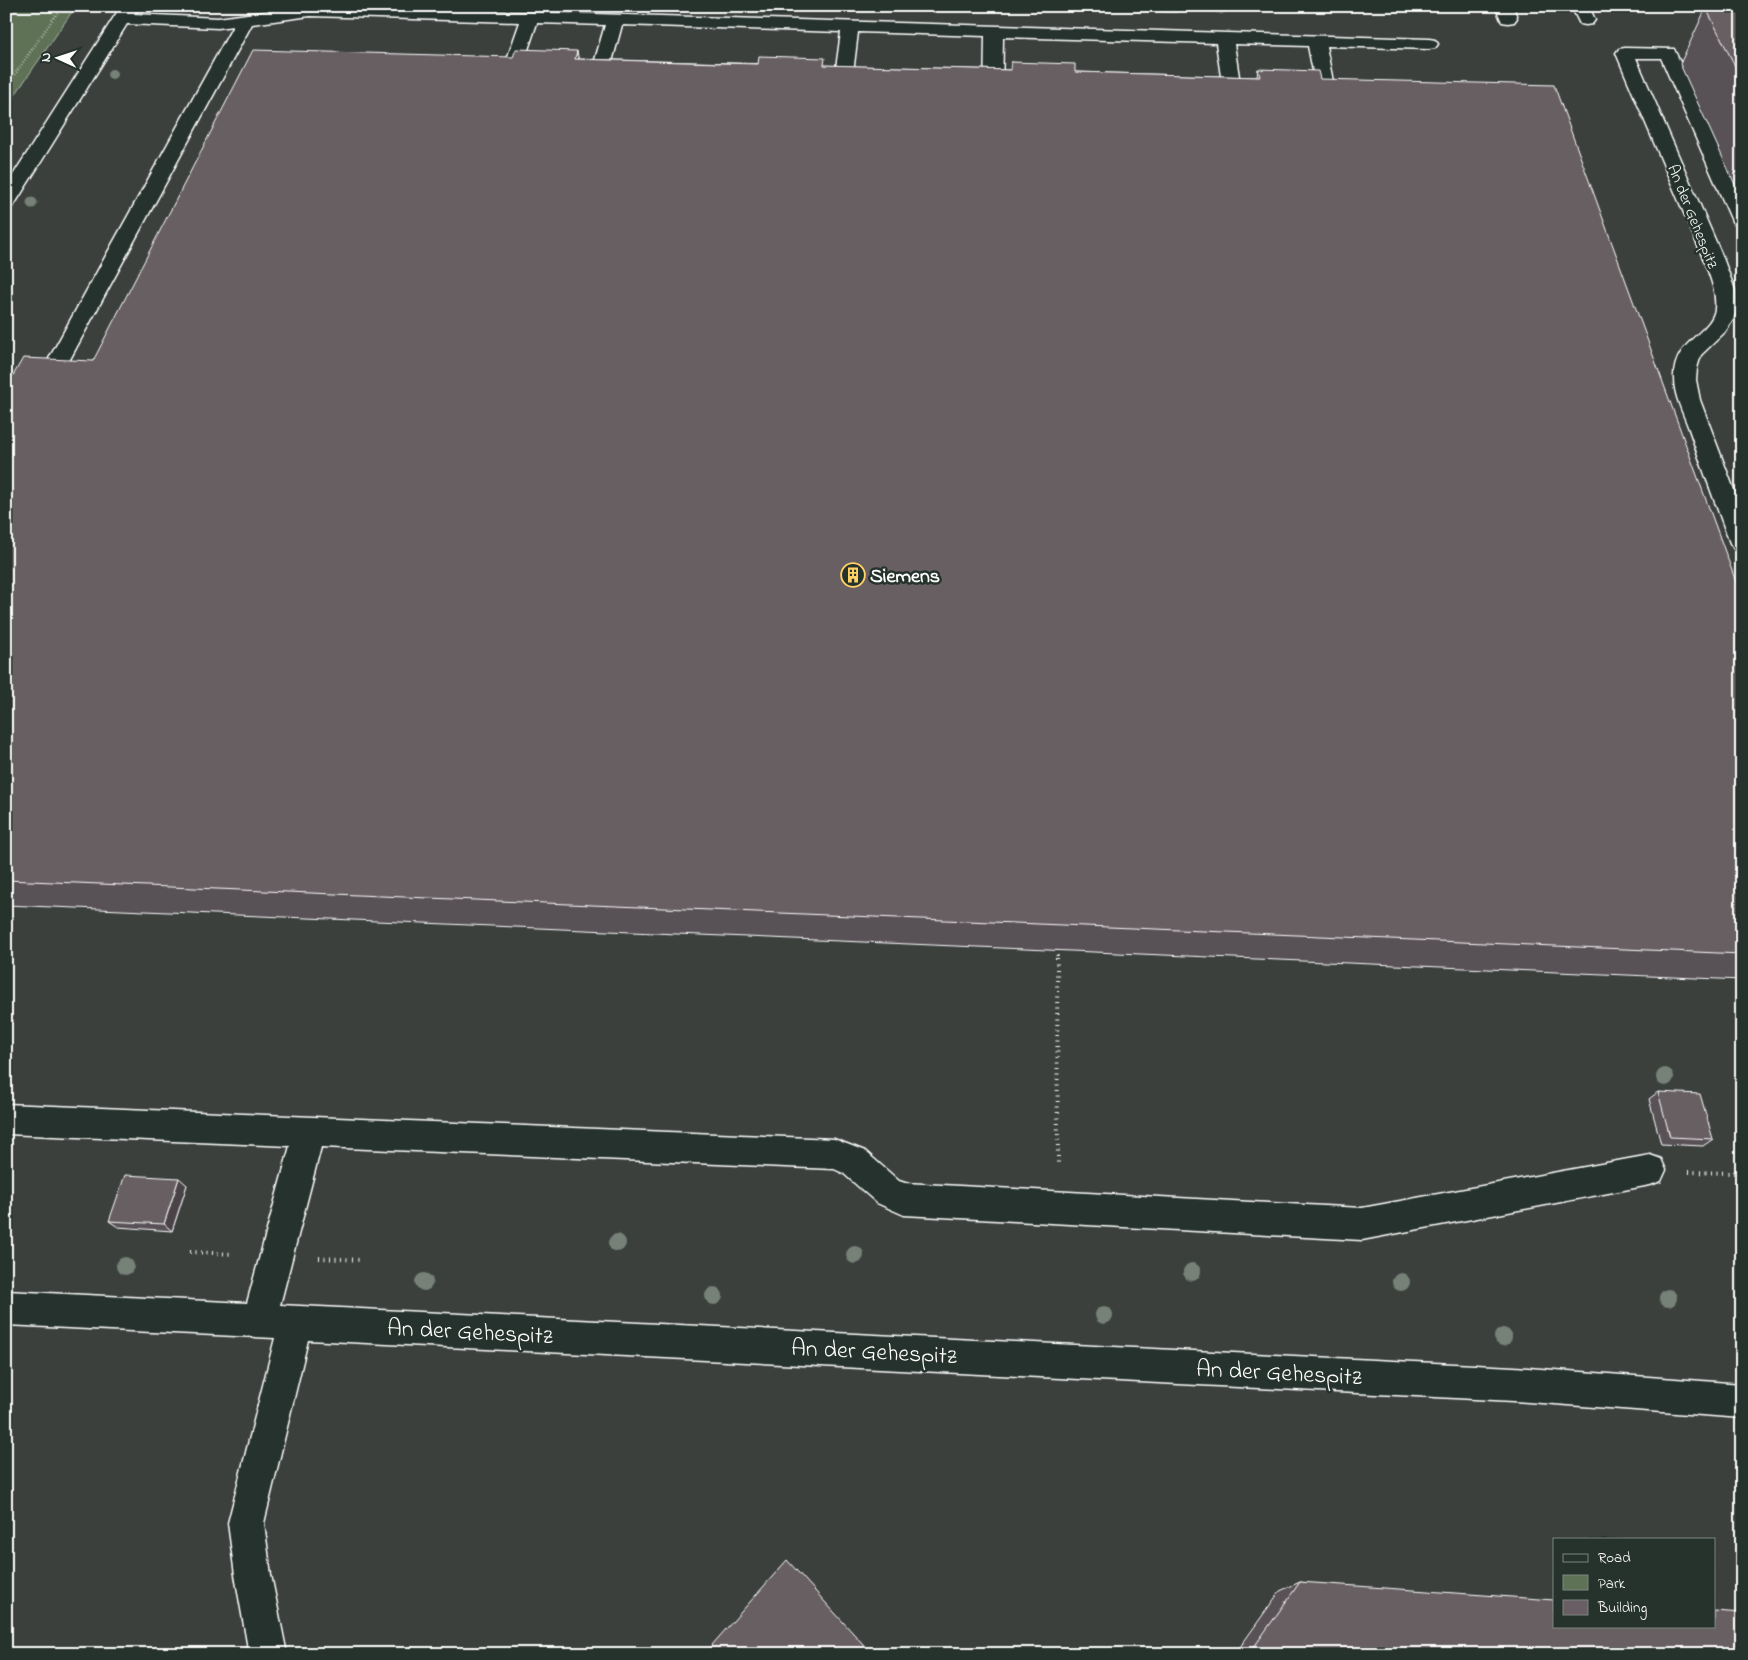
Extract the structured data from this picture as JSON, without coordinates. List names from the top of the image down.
{
  "streets": {
    "street": ["An der Gehespitz"]
  },
  "places": {
    "building": ["Siemens"]
  },
  "legend": ["Road", "Park", "Building"],
  "north": "left"
}
